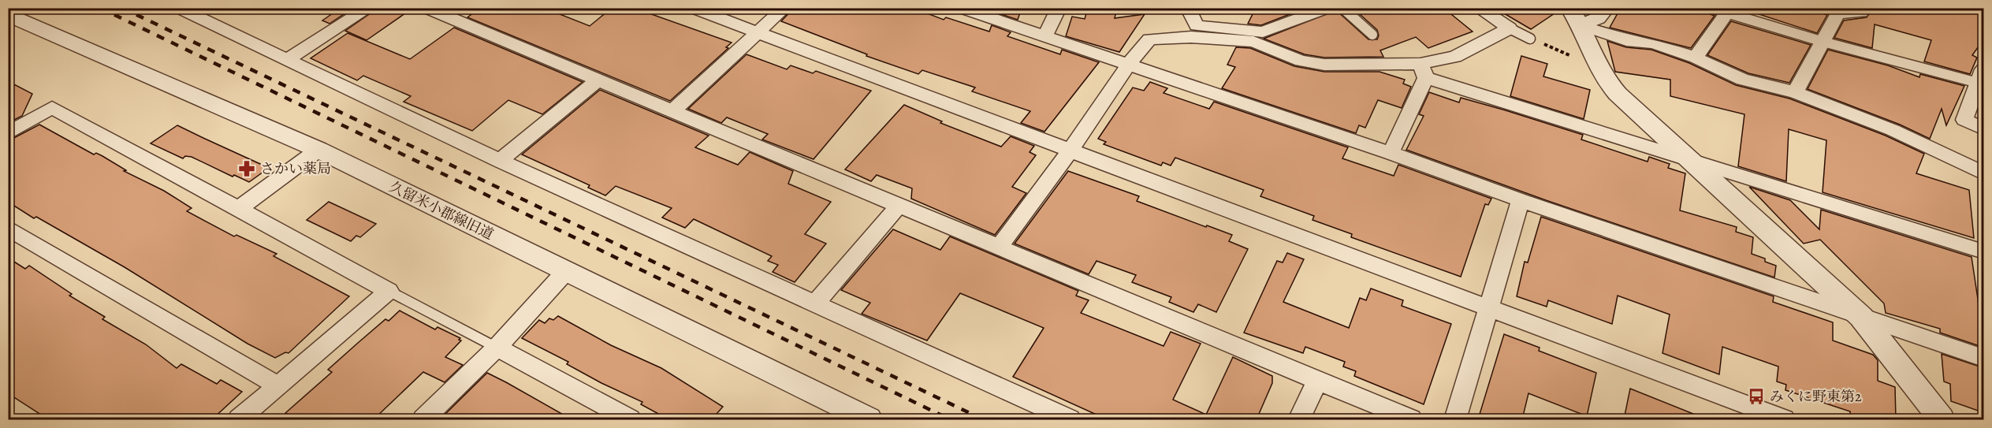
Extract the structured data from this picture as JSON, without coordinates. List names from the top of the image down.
{
  "streets": {
    "street": ["久留米小郡線旧道"]
  },
  "places": {
    "pharmacy": ["さかい薬局"],
    "bus stop": ["みくに野東第2"]
  }
}
